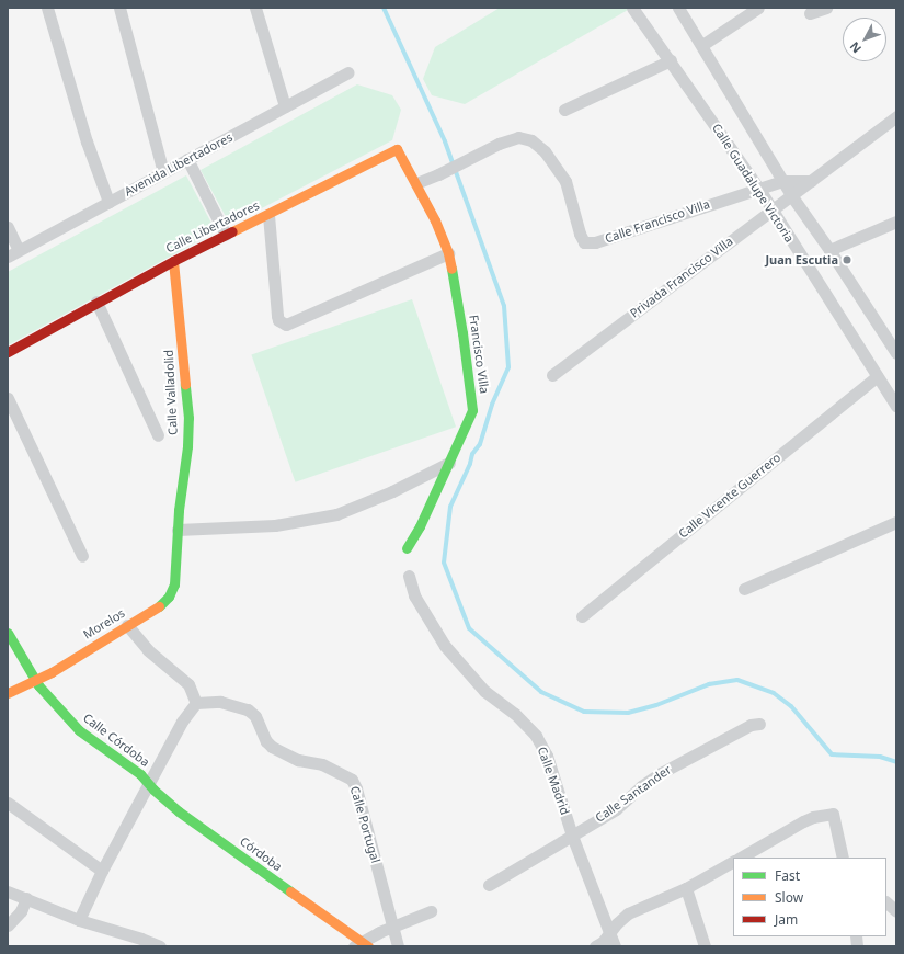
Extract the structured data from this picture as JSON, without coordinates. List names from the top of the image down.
{
  "streets": {
    "street": [
      "Avenida Libertadores",
      "Calle Guadalupe Victoria",
      "Calle Francisco Villa",
      "Calle Libertadores",
      "Privada Francisco Villa",
      "Francisco Villa",
      "Calle Valladolid",
      "Calle Vicente Guerrero",
      "Morelos",
      "Calle Córdoba",
      "Calle Madrid",
      "Calle Santander",
      "Calle Portugal",
      "Córdoba"
    ]
  },
  "crossings": [
    ["Calle Guadalupe Victoria", "Calle Francisco Villa"],
    ["Calle Guadalupe Victoria", "Privada Francisco Villa"],
    ["Calle Guadalupe Victoria", "Calle Vicente Guerrero"],
    ["Calle Francisco Villa", "Calle Libertadores"],
    ["Calle Francisco Villa", "Privada Francisco Villa"],
    ["Calle Francisco Villa", "Francisco Villa"],
    ["Calle Libertadores", "Francisco Villa"],
    ["Calle Libertadores", "Calle Valladolid"],
    ["Calle Valladolid", "Morelos"],
    ["Morelos", "Calle Córdoba"],
    ["Calle Córdoba", "Córdoba"],
    ["Calle Madrid", "Calle Santander"]
  ],
  "places": ["Juan Escutia"],
  "legend": ["Fast", "Slow", "Jam"],
  "north": "bottom left"
}
